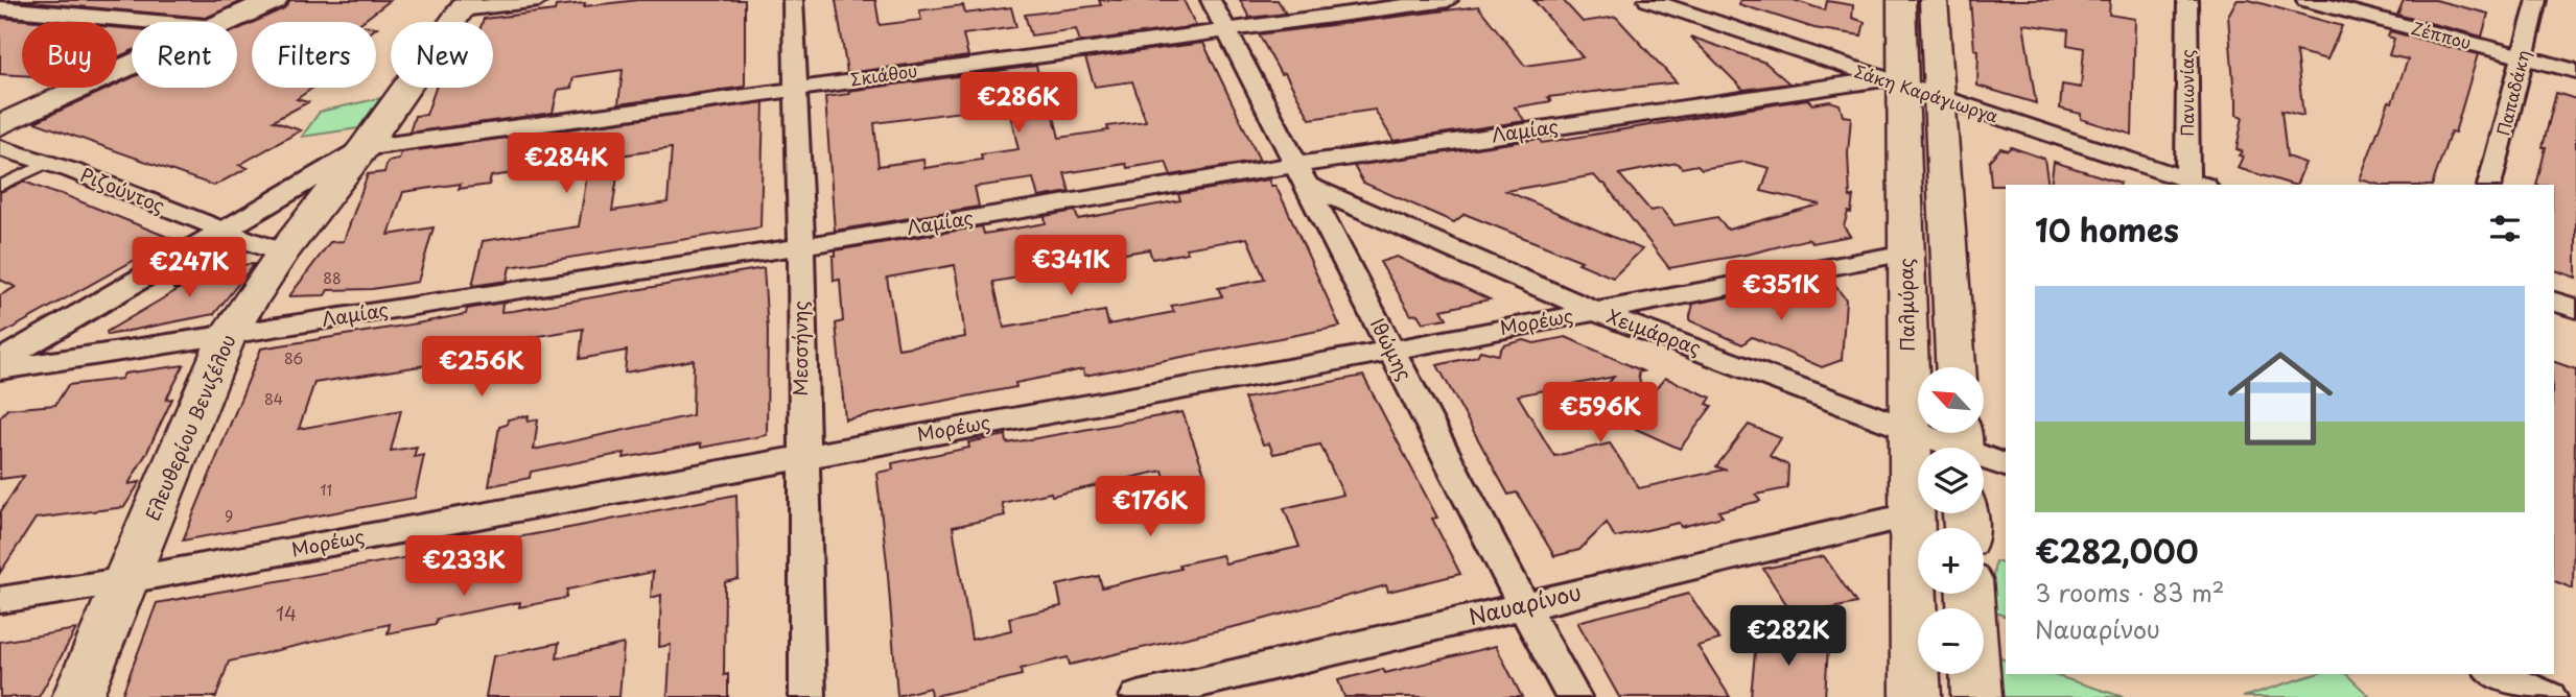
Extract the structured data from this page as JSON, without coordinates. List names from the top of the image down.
{
  "streets": {
    "main road": ["Παλμύρας", "Ελευθερίου Βενιζέλου"],
    "street": [
      "Ζέππου",
      "Σκιάθου",
      "Πανιωνίας",
      "Παπαδάκη",
      "Σάκη Καράγιωργα",
      "Λαμίας",
      "Ριζούντος",
      "Μορέως",
      "Χειμάρρας",
      "Μεσσήνης",
      "Ιθώμης",
      "Ναυαρίνου"
    ]
  },
  "crossings": [
    ["Ζέππου", "Παπαδάκη"],
    ["Σκιάθου", "Μεσσήνης"],
    ["Σκιάθου", "Ιθώμης"],
    ["Σκιάθου", "Ελευθερίου Βενιζέλου"],
    ["Πανιωνίας", "Σάκη Καράγιωργα"],
    ["Σάκη Καράγιωργα", "Λαμίας"],
    ["Σάκη Καράγιωργα", "Παλμύρας"],
    ["Λαμίας", "Παλμύρας"],
    ["Λαμίας", "Χειμάρρας"],
    ["Λαμίας", "Μεσσήνης"],
    ["Λαμίας", "Ιθώμης"],
    ["Λαμίας", "Ελευθερίου Βενιζέλου"],
    ["Ριζούντος", "Ελευθερίου Βενιζέλου"],
    ["Παλμύρας", "Μορέως"],
    ["Παλμύρας", "Χειμάρρας"],
    ["Παλμύρας", "Ναυαρίνου"],
    ["Μορέως", "Χειμάρρας"],
    ["Μορέως", "Μεσσήνης"],
    ["Μορέως", "Ιθώμης"],
    ["Μορέως", "Ελευθερίου Βενιζέλου"],
    ["Χειμάρρας", "Ιθώμης"],
    ["Ιθώμης", "Ναυαρίνου"]
  ],
  "house_numbers": [
    "88",
    "86",
    "84",
    "11",
    "9",
    "14"
  ],
  "north": "top left",
  "page": {
    "chip": [
      "Buy",
      "Rent",
      "Filters",
      "New"
    ],
    "price": [
      "€286K",
      "€284K",
      "€341K",
      "€247K",
      "€351K",
      "€256K",
      "€596K",
      "€176K",
      "€233K",
      "€282K"
    ],
    "heading": "10 homes",
    "list": [
      {
        "name": "€282,000",
        "note": "3 rooms · 83 m² · Ναυαρίνου"
      }
    ],
    "map_buttons": ["+", "−"]
  }
}
